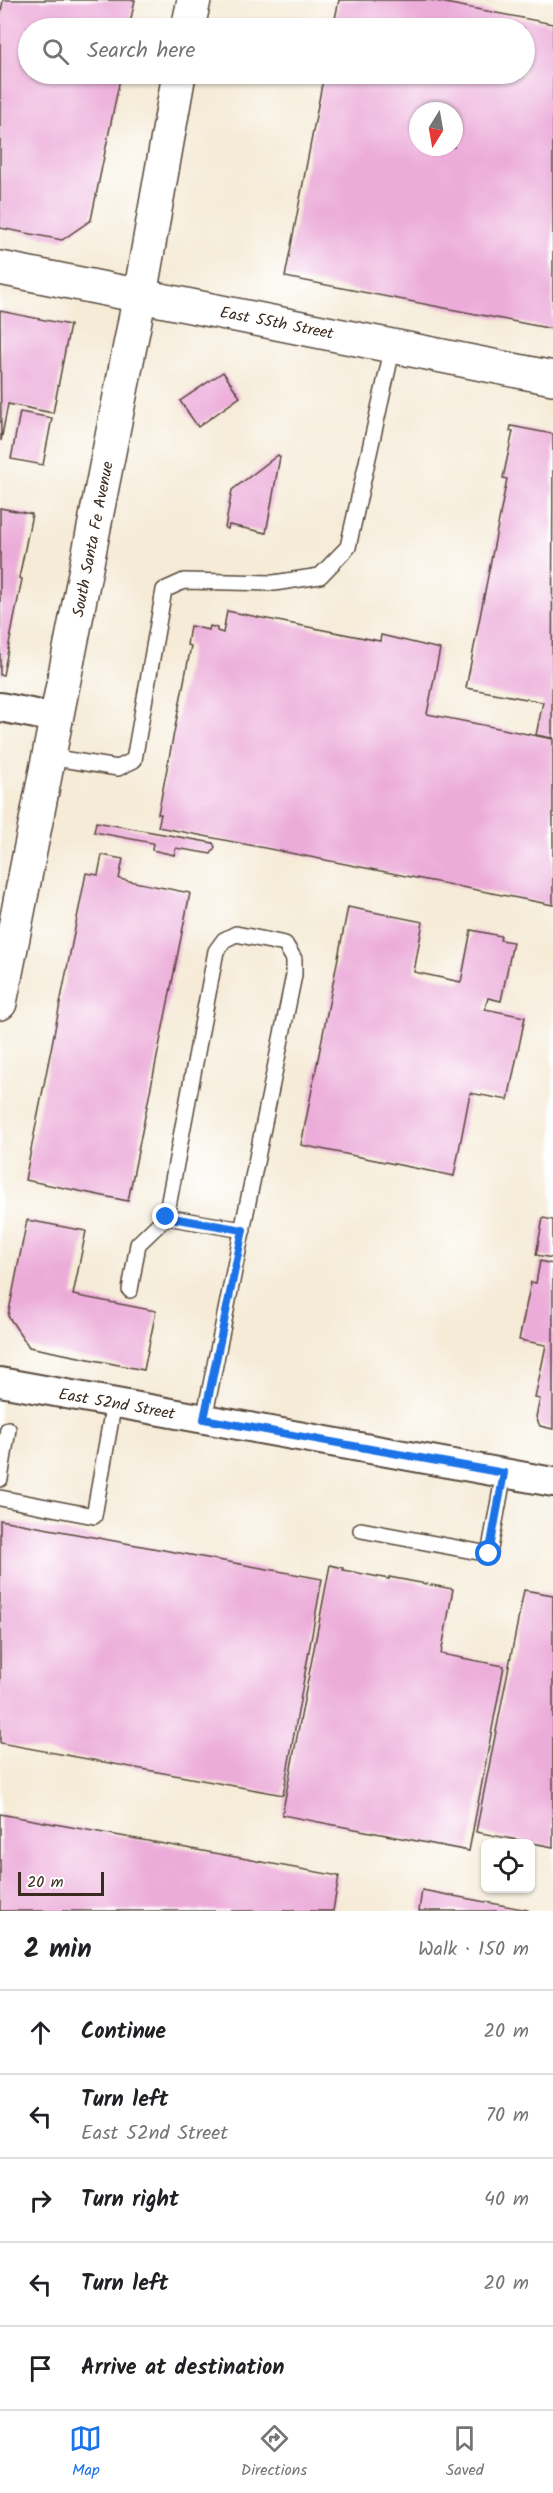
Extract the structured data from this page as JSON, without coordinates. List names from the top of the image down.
{
  "streets": {
    "main road": ["East 55th Street", "South Santa Fe Avenue"],
    "street": ["East 52nd Street"]
  },
  "crossings": [
    ["East 55th Street", "South Santa Fe Avenue"]
  ],
  "scale_bar": "20 m",
  "north": "bottom",
  "page": {
    "search": "Search here",
    "scale": "20 m",
    "heading": ["2 min", "Walk · 150 m"],
    "list": [
      ["Continue", "20 m"],
      ["Turn left", "East 52nd Street", "70 m"],
      ["Turn right", "40 m"],
      ["Turn left", "20 m"],
      "Arrive at destination"
    ],
    "nav": ["Map", "Directions", "Saved"]
  }
}
